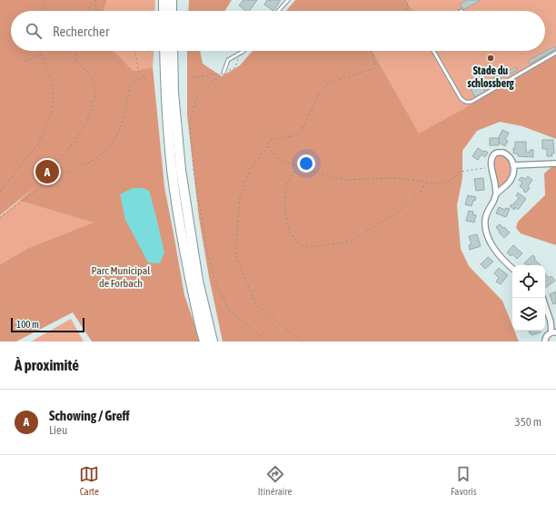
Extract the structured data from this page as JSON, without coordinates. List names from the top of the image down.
{
  "parks": ["Parc Municipal de Forbach"],
  "places": ["Stade du schlossberg"],
  "scale_bar": "100 m",
  "page": {
    "search": "Rechercher",
    "pins": "A",
    "scale": "100 m",
    "heading": "À proximité",
    "list": [
      {
        "mark": "A",
        "name": "Schowing / Greff",
        "note": "Lieu",
        "value": "350 m"
      }
    ],
    "nav": ["Carte", "Itinéraire", "Favoris"]
  }
}
